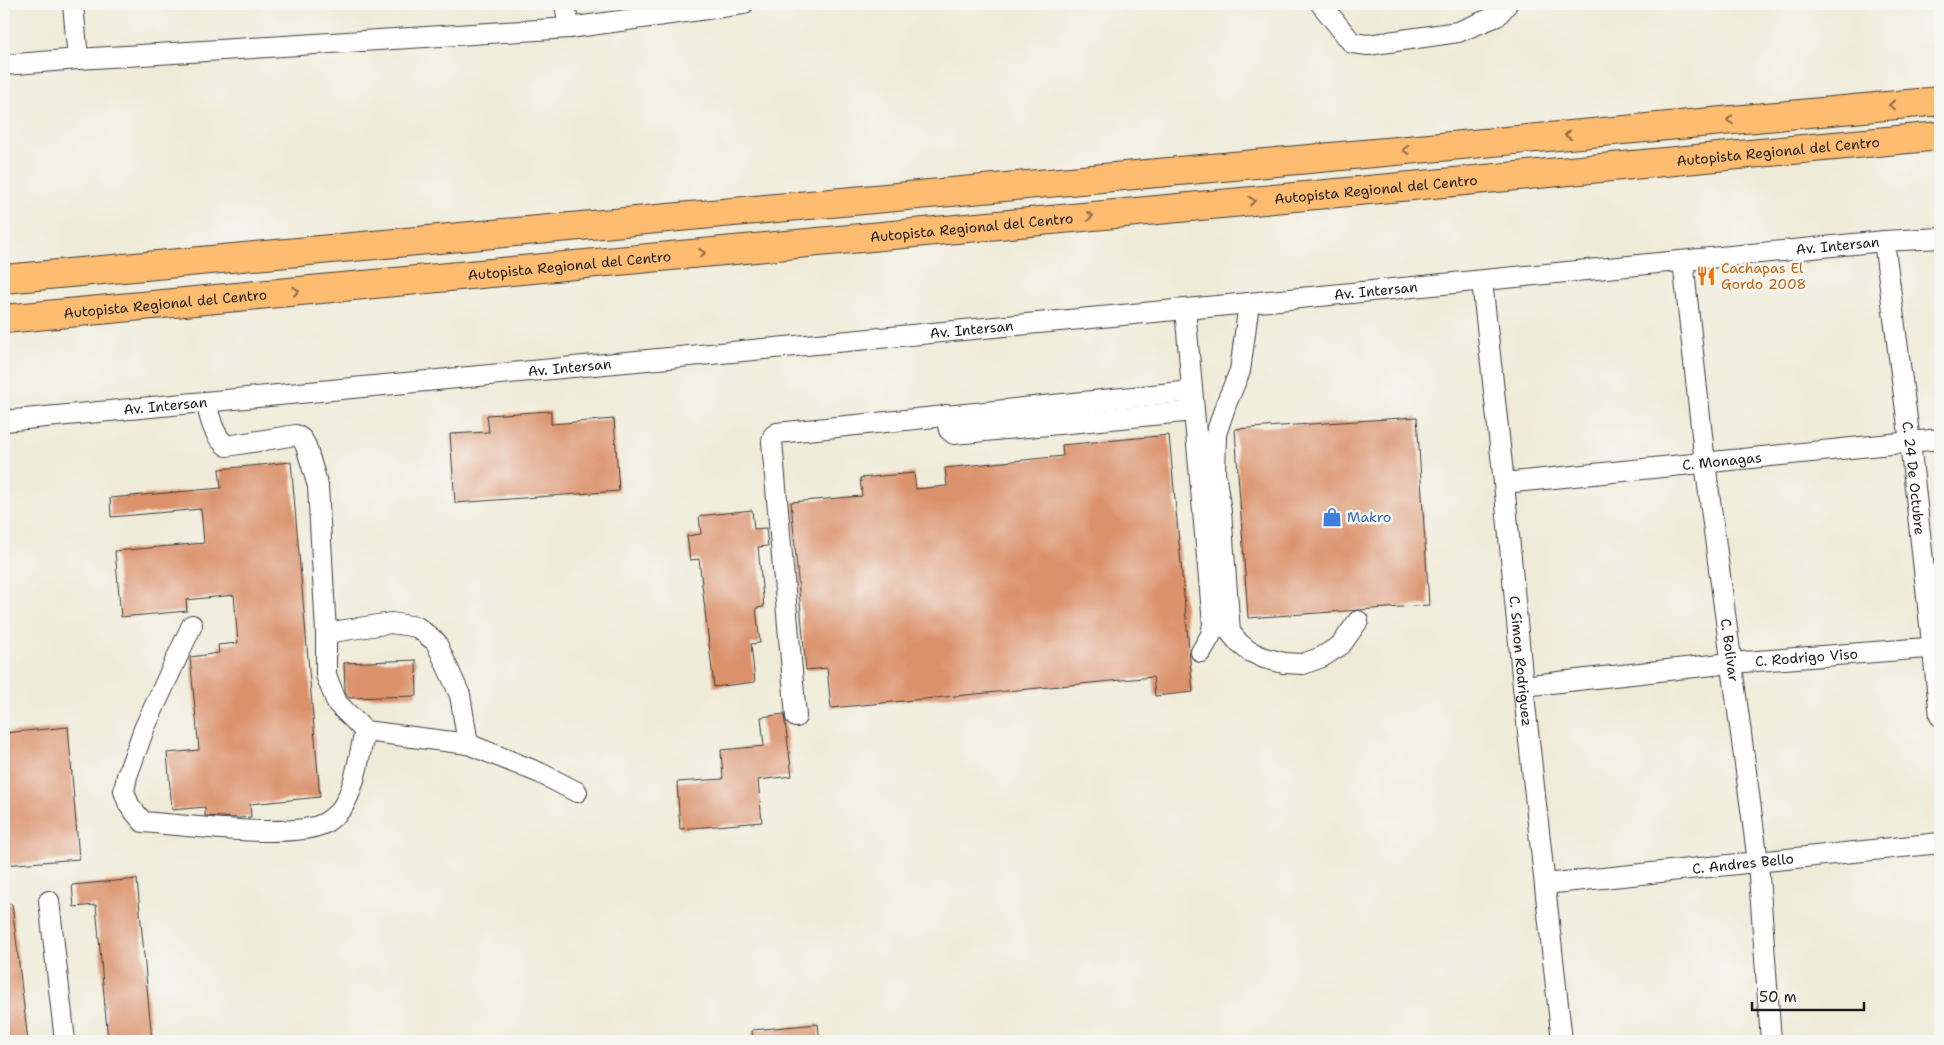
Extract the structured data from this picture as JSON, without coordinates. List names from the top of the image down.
{
  "streets": {
    "highway": ["Autopista Regional del Centro"],
    "street": [
      "Av. Intersan",
      "C. Monagas",
      "C. 24 De Octubre",
      "C. Bolivar",
      "C. Rodrigo Viso",
      "C. Simon Rodriguez",
      "C. Andres Bello"
    ]
  },
  "crossings": [
    ["Av. Intersan", "C. 24 De Octubre"],
    ["Av. Intersan", "C. Bolivar"],
    ["Av. Intersan", "C. Simon Rodriguez"],
    ["C. Monagas", "C. 24 De Octubre"],
    ["C. Monagas", "C. Bolivar"],
    ["C. Monagas", "C. Simon Rodriguez"],
    ["C. 24 De Octubre", "C. Rodrigo Viso"],
    ["C. Bolivar", "C. Rodrigo Viso"],
    ["C. Bolivar", "C. Andres Bello"],
    ["C. Rodrigo Viso", "C. Simon Rodriguez"],
    ["C. Simon Rodriguez", "C. Andres Bello"]
  ],
  "places": {
    "restaurant": ["Cachapas El Gordo 2008"],
    "shop": ["Makro"]
  },
  "scale_bar": "50 m"
}
